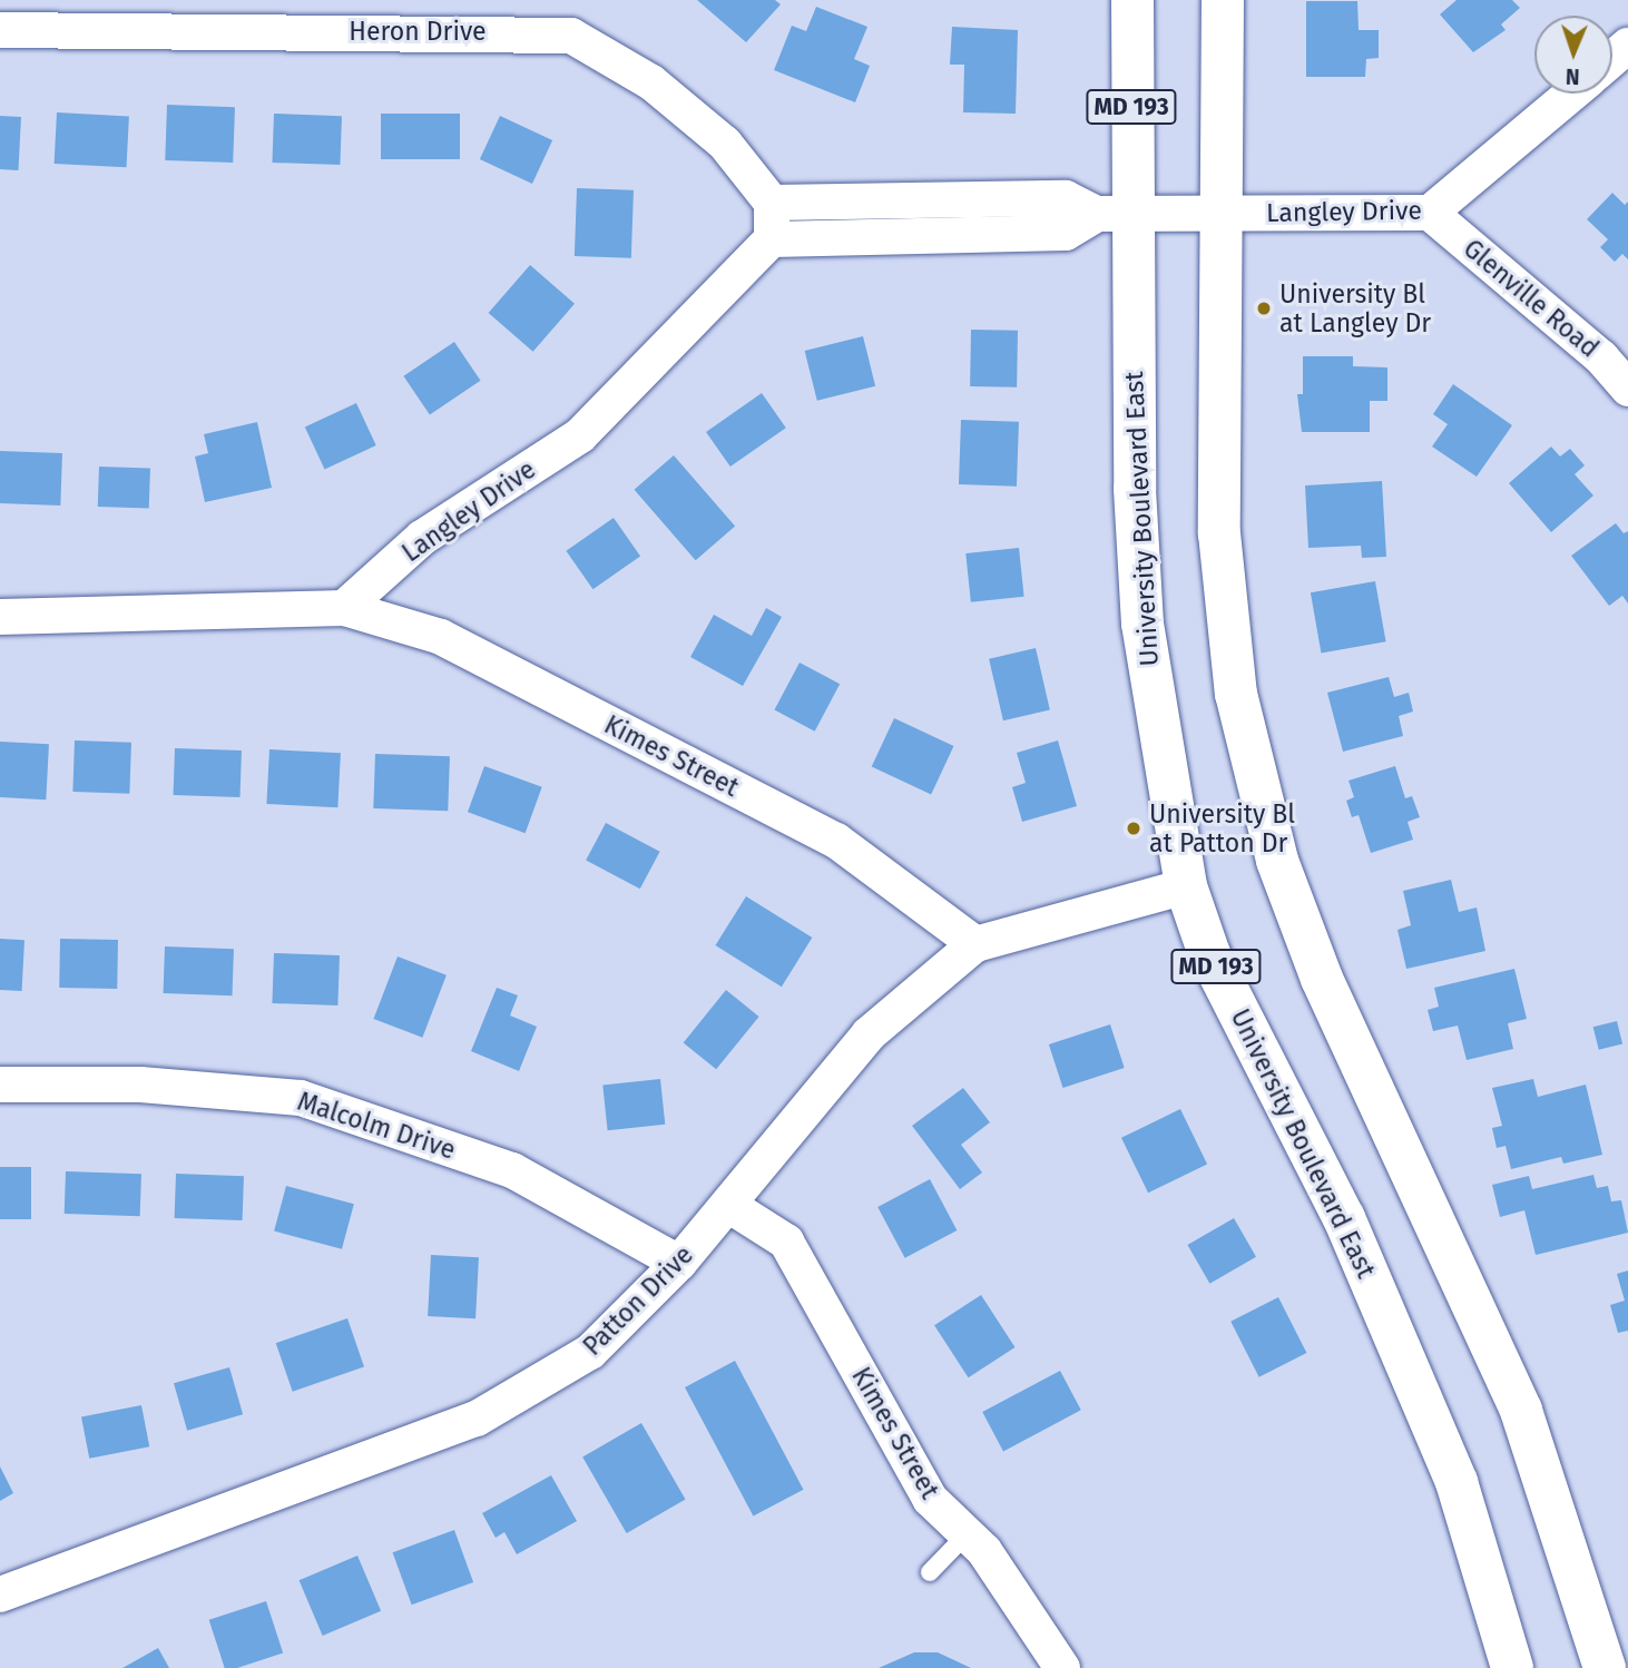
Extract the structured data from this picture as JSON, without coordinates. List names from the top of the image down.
{
  "streets": {
    "main road": ["MD 193", "University Boulevard East"],
    "street": [
      "Heron Drive",
      "Langley Drive",
      "Glenville Road",
      "Kimes Street",
      "Malcolm Drive",
      "Patton Drive"
    ]
  },
  "crossings": [
    ["Heron Drive", "Langley Drive"],
    ["Langley Drive", "Glenville Road"],
    ["Langley Drive", "University Boulevard East"],
    ["Langley Drive", "Kimes Street"],
    ["University Boulevard East", "Patton Drive"],
    ["Kimes Street", "Patton Drive"],
    ["Malcolm Drive", "Patton Drive"]
  ],
  "places": ["University Bl at Langley Dr", "University Bl at Patton Dr"],
  "north": "bottom"
}
